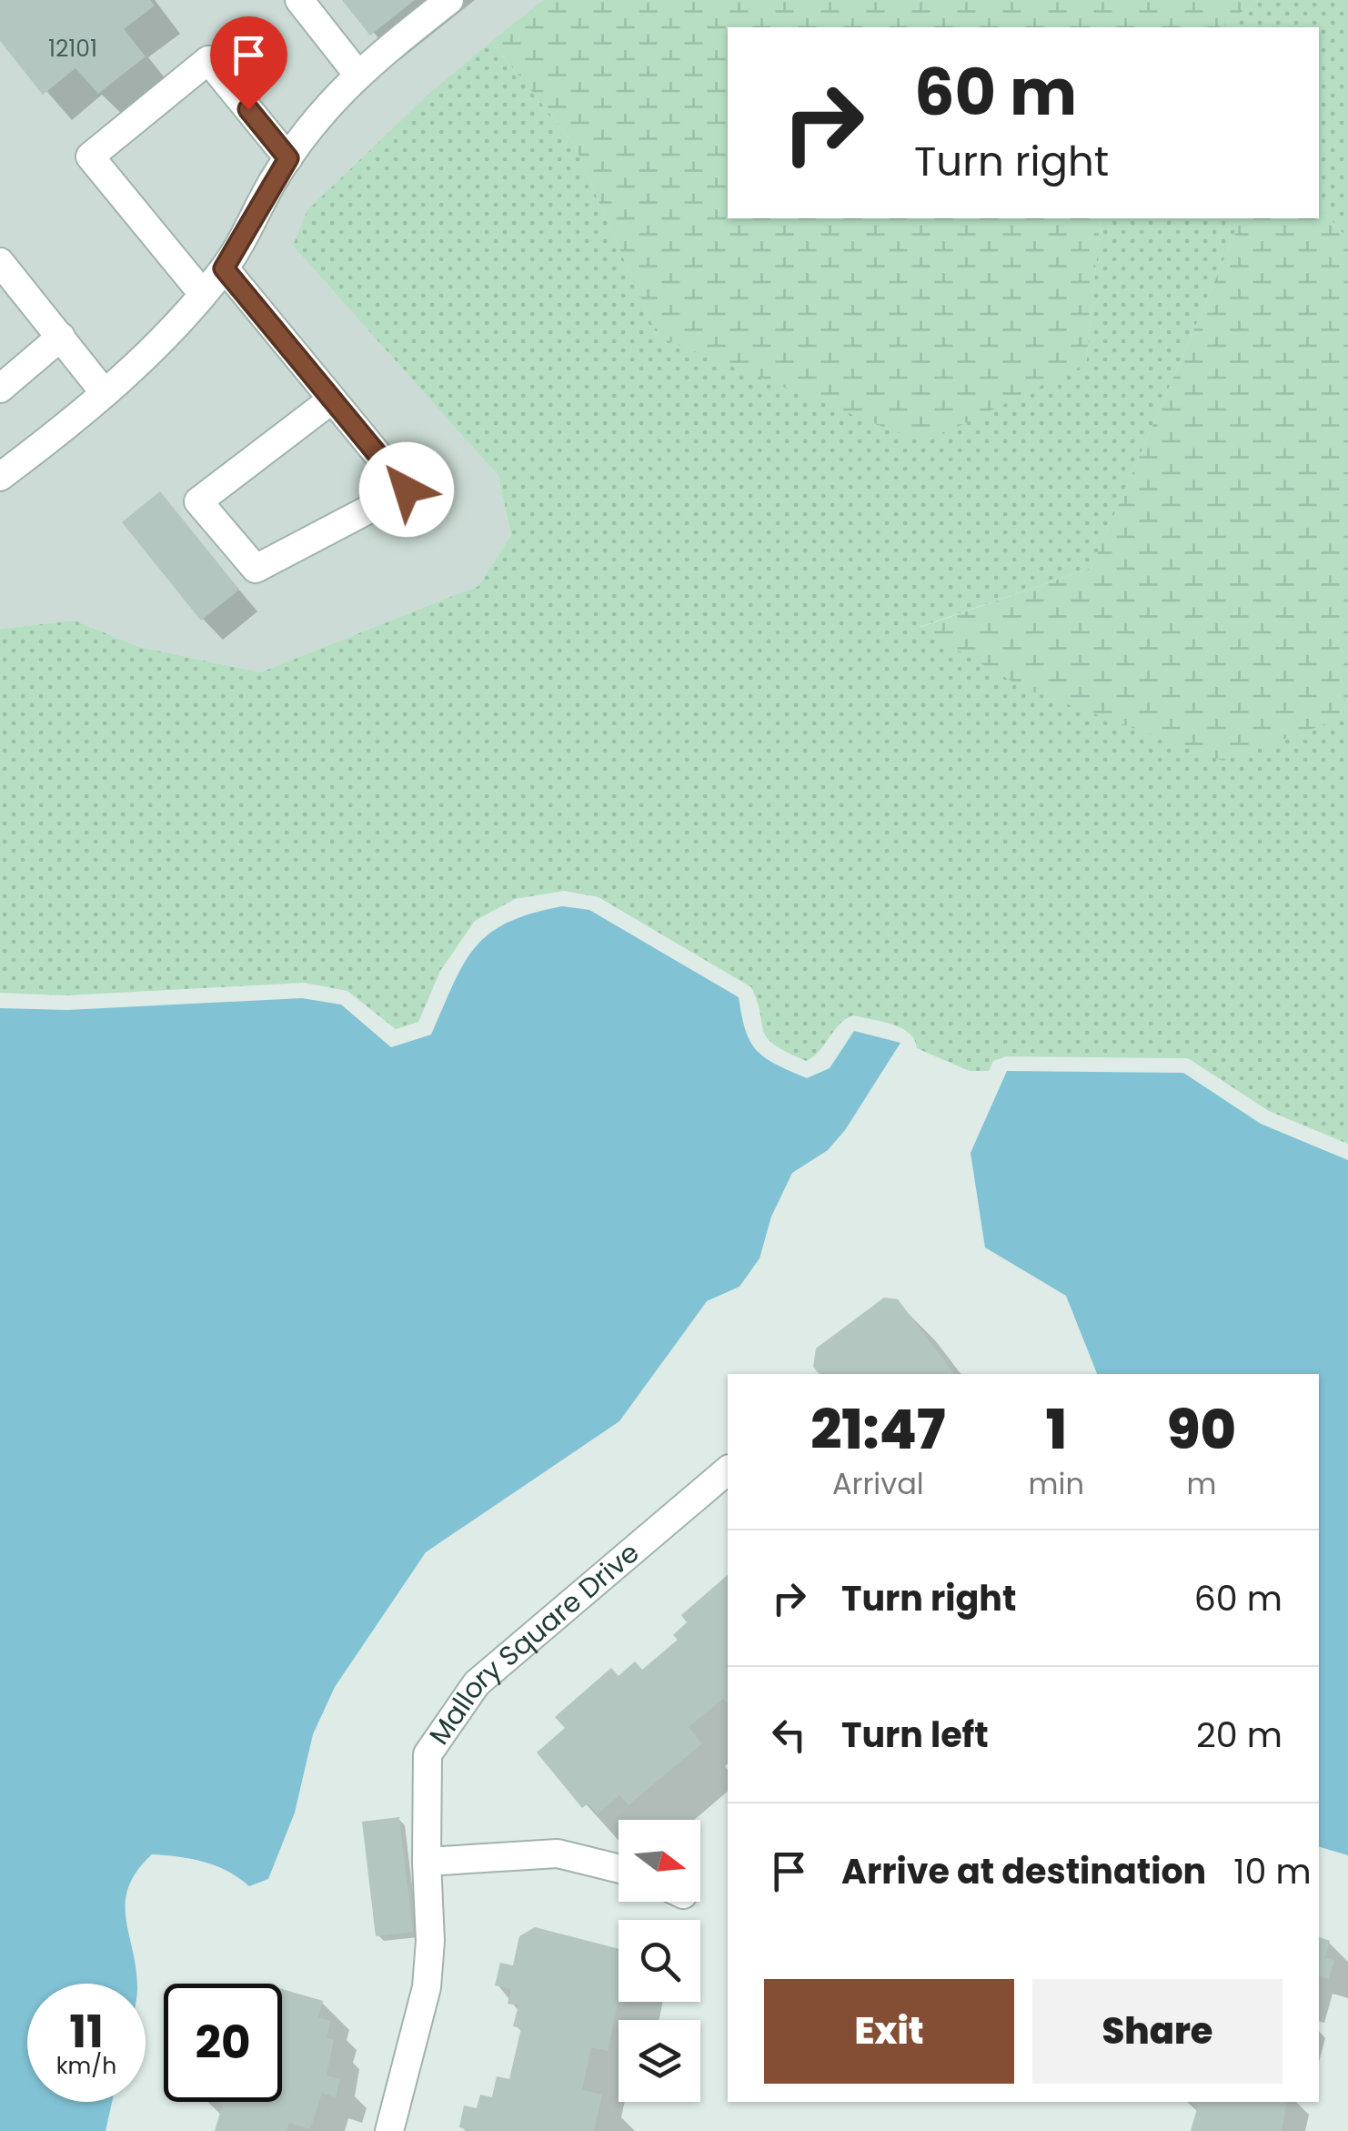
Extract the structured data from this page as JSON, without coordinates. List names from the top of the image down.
{
  "streets": {
    "street": ["Mallory Square Drive"]
  },
  "house_numbers": ["12101"],
  "north": "right",
  "page": {
    "turn": ["60 m", "Turn right"],
    "eta": [
      "21:47",
      "Arrival",
      "1",
      "min",
      "90",
      "m"
    ],
    "list": [
      {
        "name": "Turn right",
        "value": "60 m"
      },
      {
        "name": "Turn left",
        "value": "20 m"
      },
      {
        "name": "Arrive at destination",
        "value": "10 m"
      }
    ],
    "buttons": ["Exit", "Share"],
    "speed": "11 km/h",
    "limit": "20"
  }
}
